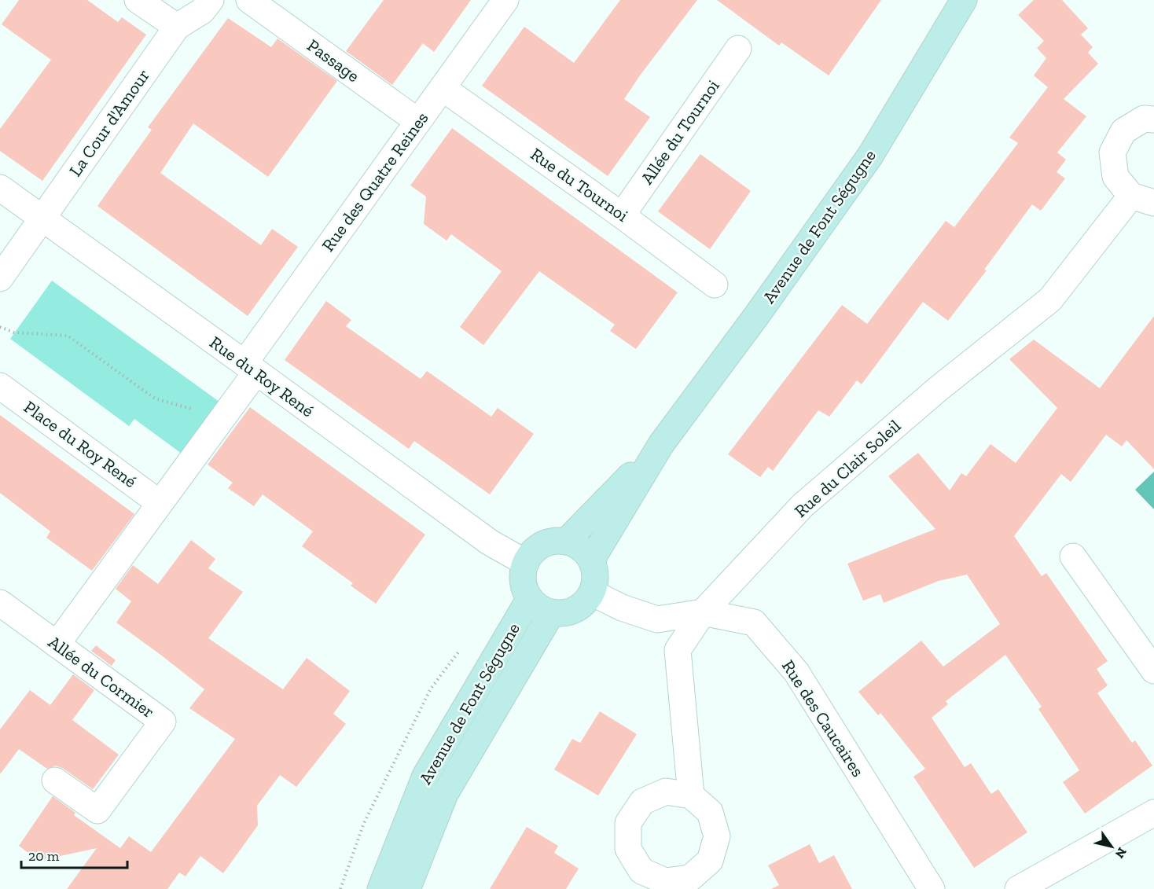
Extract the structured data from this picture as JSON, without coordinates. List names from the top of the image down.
{
  "streets": {
    "street": [
      "Passage",
      "La Cour d'Amour",
      "Allée du Tournoi",
      "Rue des Quatre Reines",
      "Rue du Tournoi",
      "Avenue de Font Ségugne",
      "Rue du Roy René",
      "Place du Roy René",
      "Rue du Clair Soleil",
      "Allée du Cormier",
      "Rue des Caucaires"
    ]
  },
  "crossings": [
    ["Passage", "Rue des Quatre Reines"],
    ["La Cour d'Amour", "Rue du Roy René"],
    ["Allée du Tournoi", "Rue du Tournoi"],
    ["Rue des Quatre Reines", "Rue du Tournoi"],
    ["Rue des Quatre Reines", "Rue du Roy René"],
    ["Avenue de Font Ségugne", "Rue du Roy René"],
    ["Avenue de Font Ségugne", "Rue des Caucaires"],
    ["Rue du Roy René", "Rue des Caucaires"],
    ["Rue du Clair Soleil", "Rue des Caucaires"]
  ],
  "scale_bar": "20 m",
  "north": "bottom right"
}
